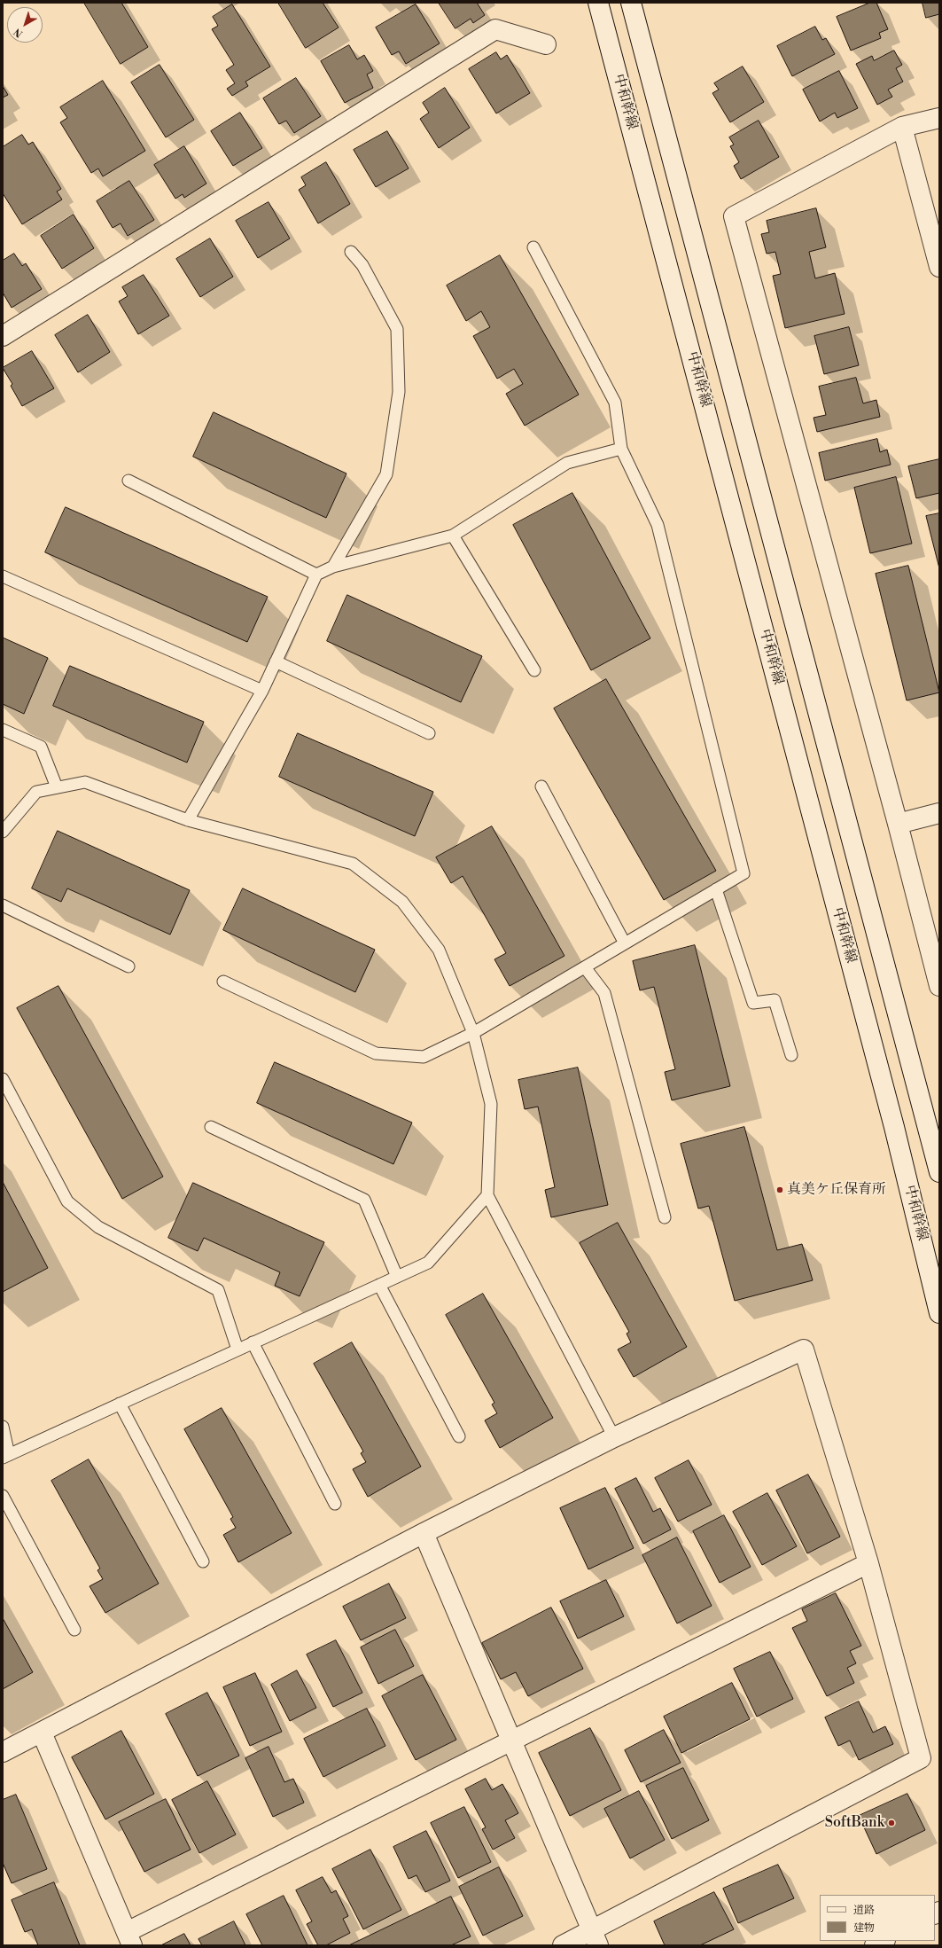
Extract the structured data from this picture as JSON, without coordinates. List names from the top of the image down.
{
  "streets": {
    "street": ["中和幹線"]
  },
  "places": ["真美ケ丘保育所", "SoftBank"],
  "legend": ["道路", "建物"],
  "north": "bottom left"
}
